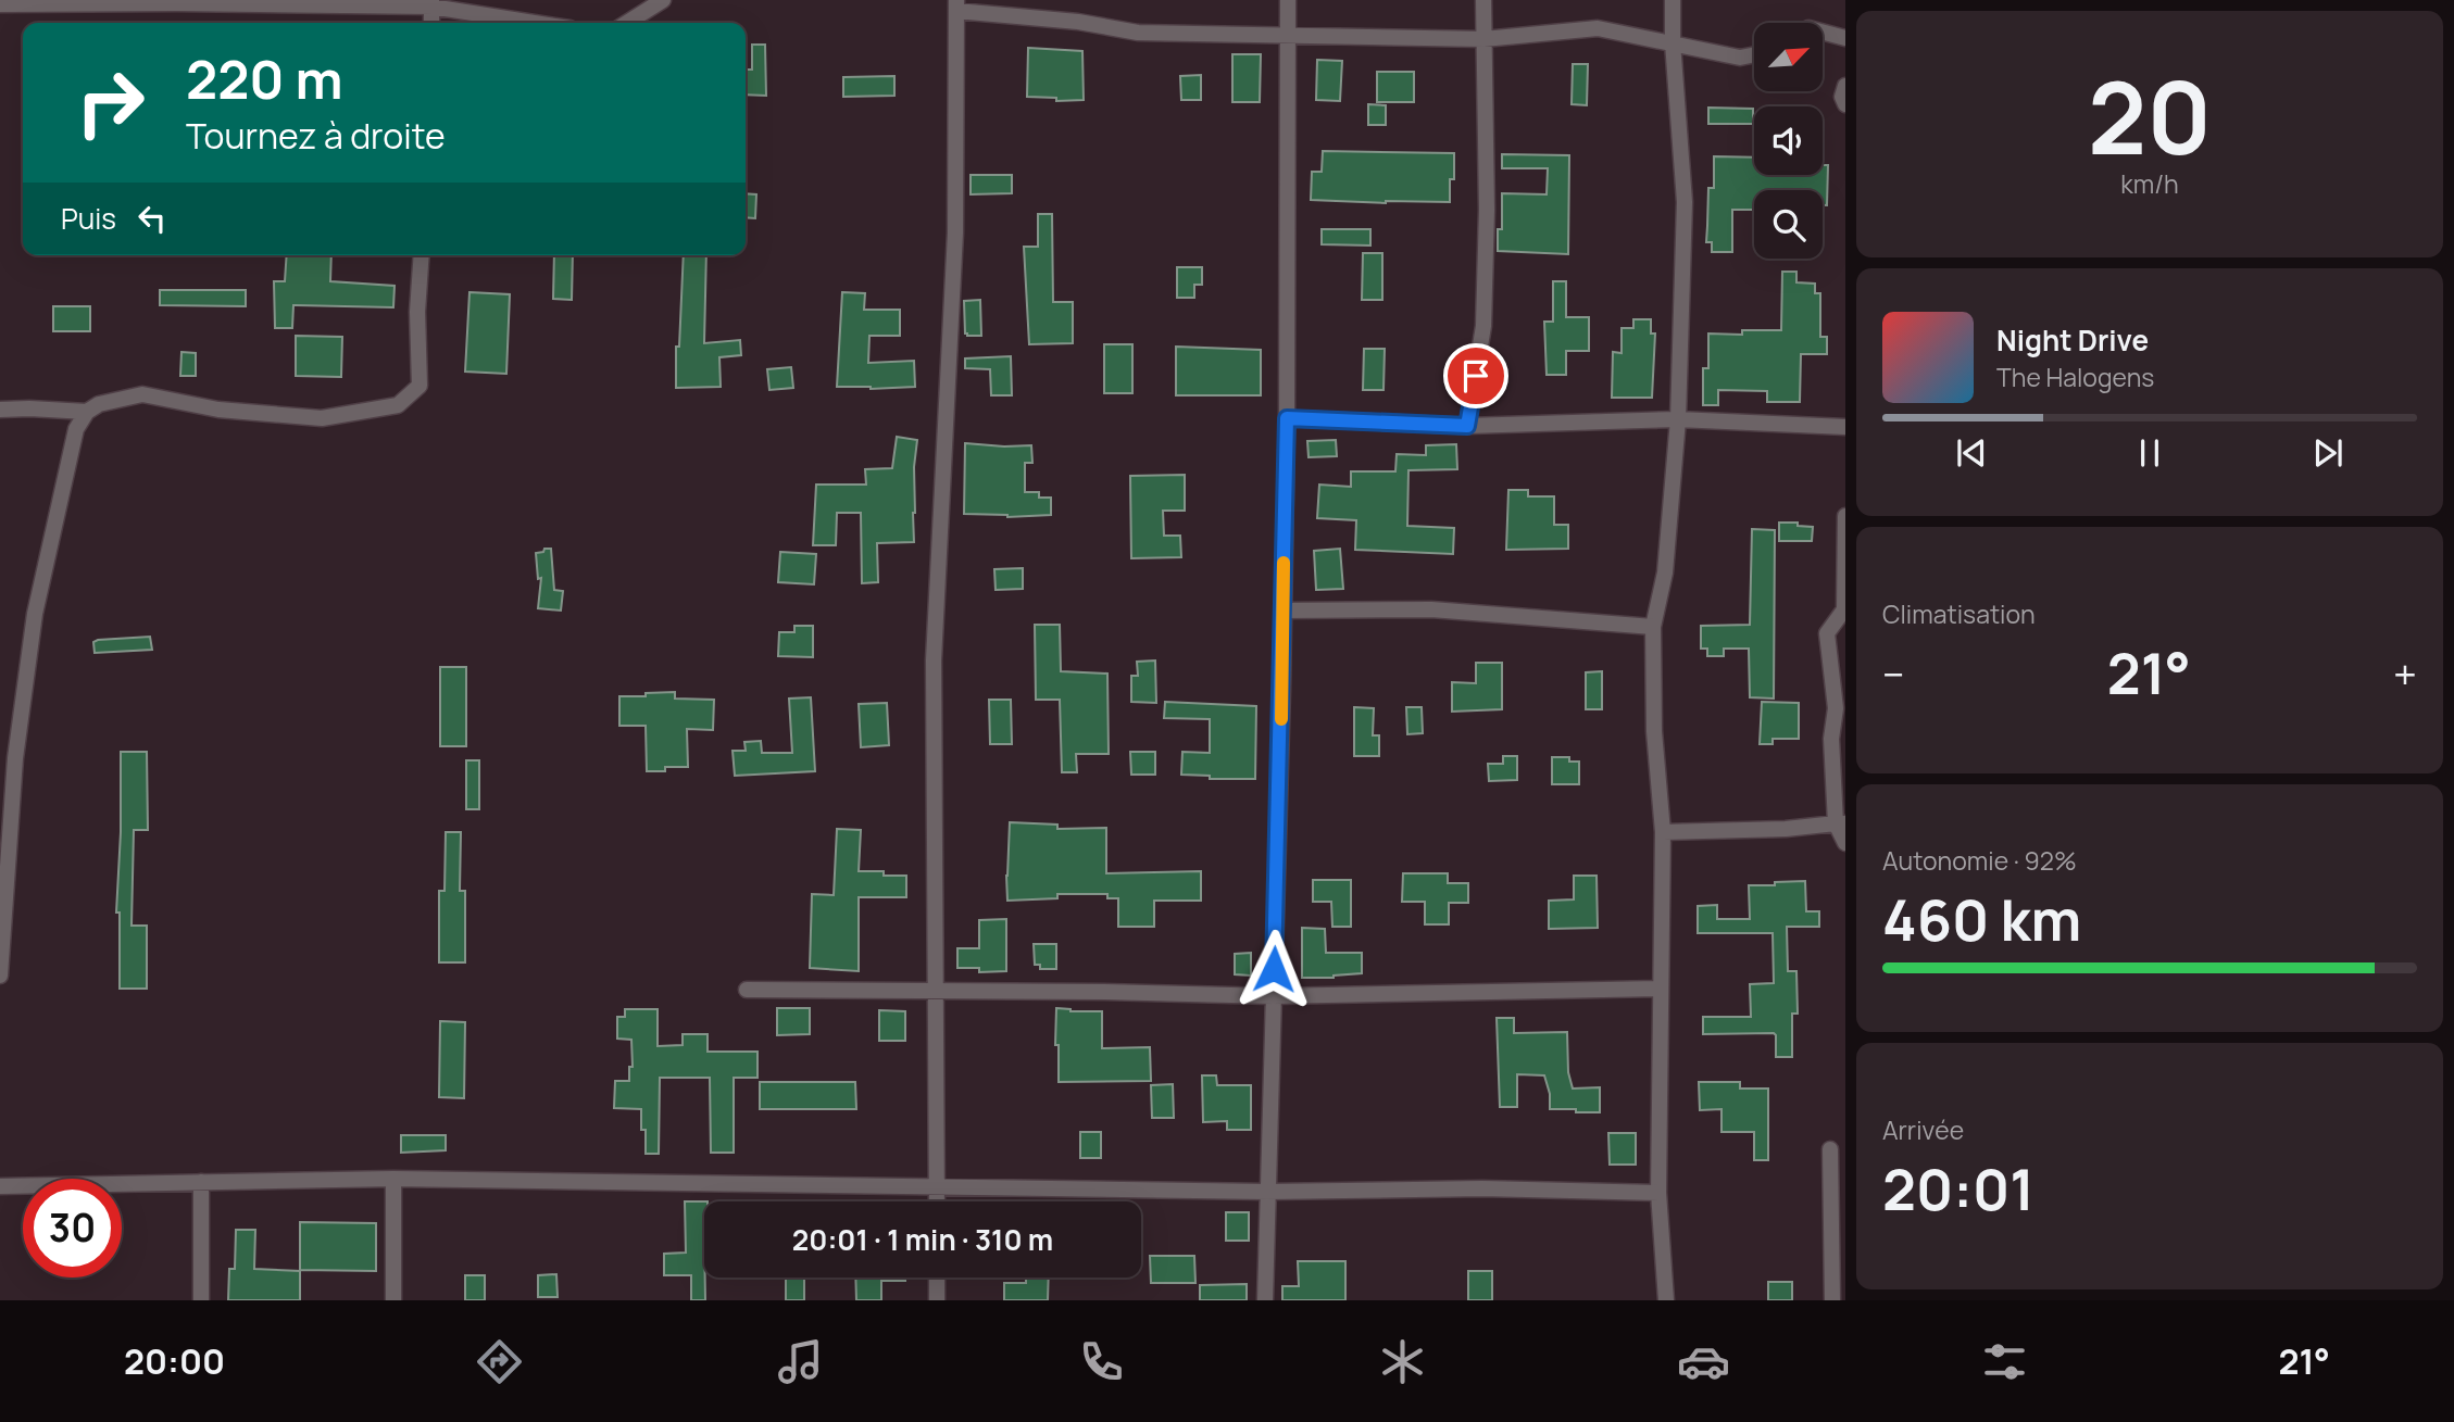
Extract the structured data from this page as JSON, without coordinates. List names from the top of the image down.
{
  "north": "top right",
  "page": {
    "tile": [
      ["20", "km/h"],
      "Climatisation",
      ["Autonomie · 92%", "460 km"],
      ["Arrivée", "20:01"]
    ],
    "turn": ["220 m", "Tournez à droite"],
    "then": "Puis",
    "song": ["Night Drive", "The Halogens"],
    "heat": ["−", "21°", "+"],
    "limit": "30",
    "trip": "20:01 · 1 min · 310 m",
    "tabs": ["20:00", "21°"]
  }
}
